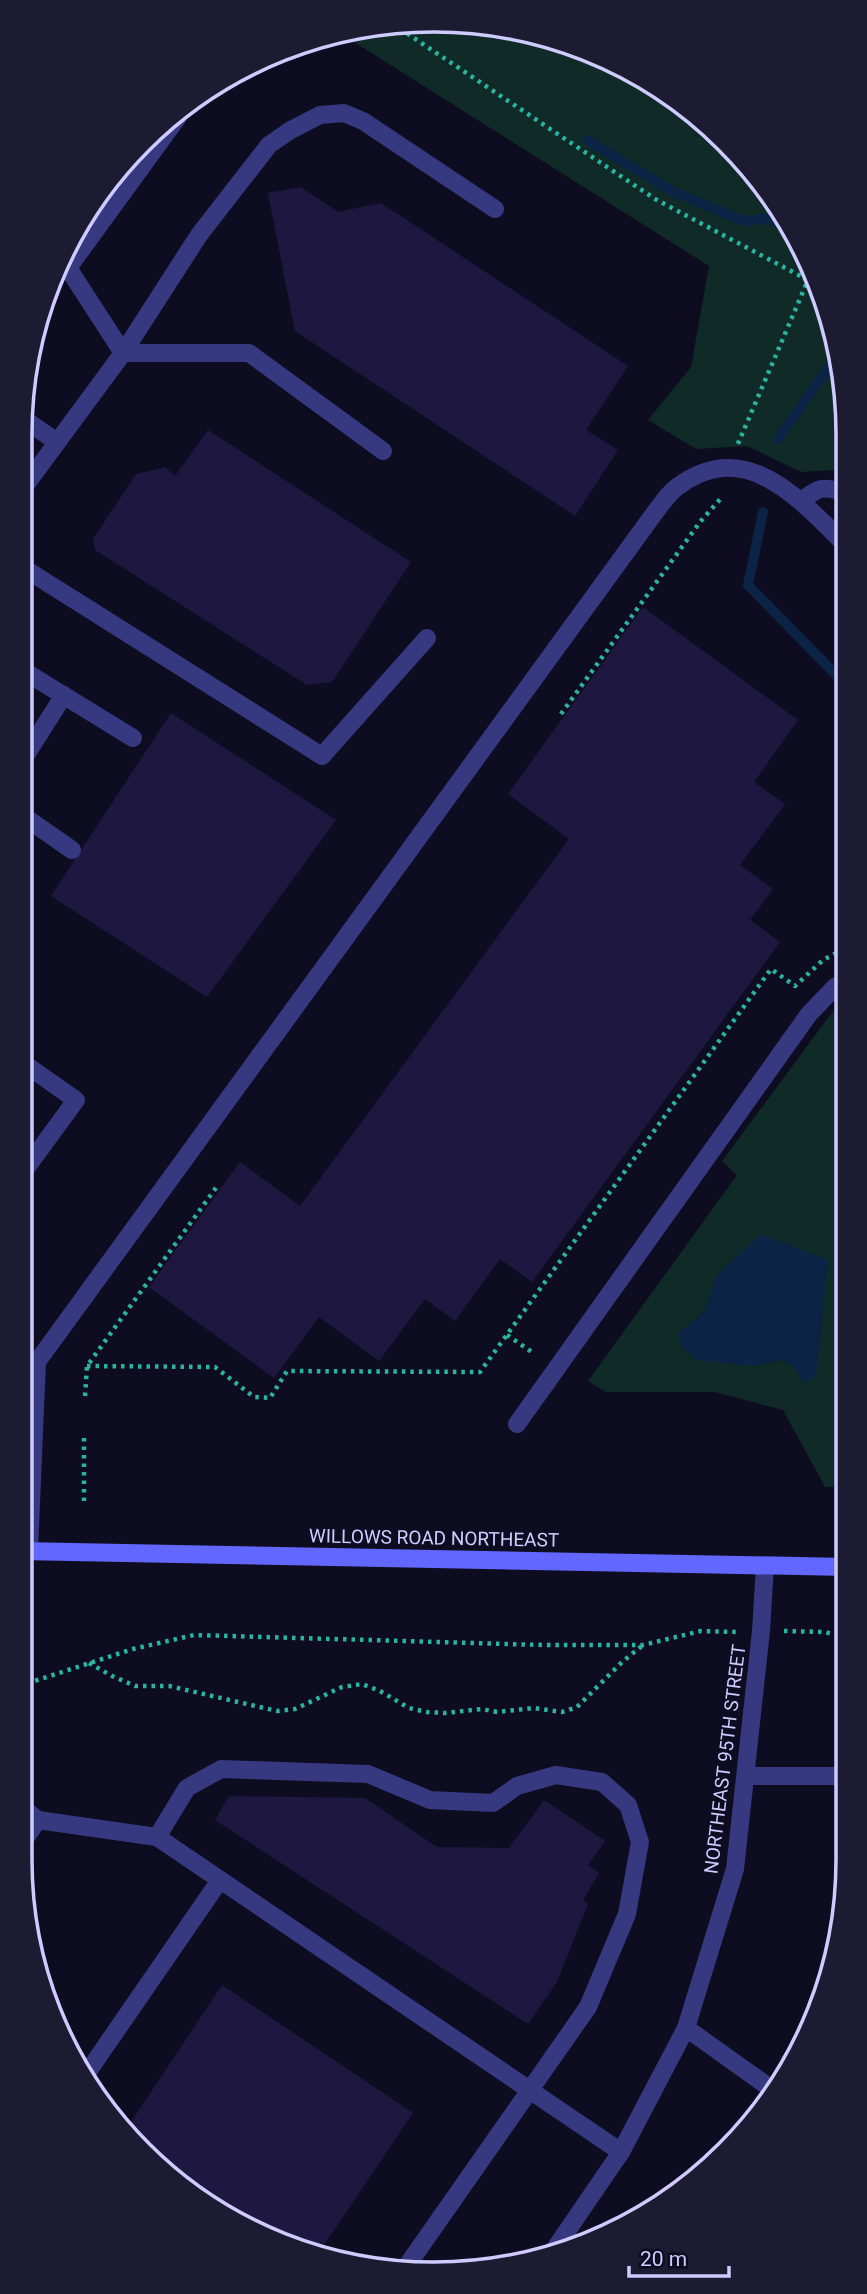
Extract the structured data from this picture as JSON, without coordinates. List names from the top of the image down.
{
  "streets": {
    "main road": ["WILLOWS ROAD NORTHEAST"],
    "street": ["NORTHEAST 95TH STREET"]
  },
  "crossings": [
    ["WILLOWS ROAD NORTHEAST", "NORTHEAST 95TH STREET"]
  ],
  "scale_bar": "20 m"
}
